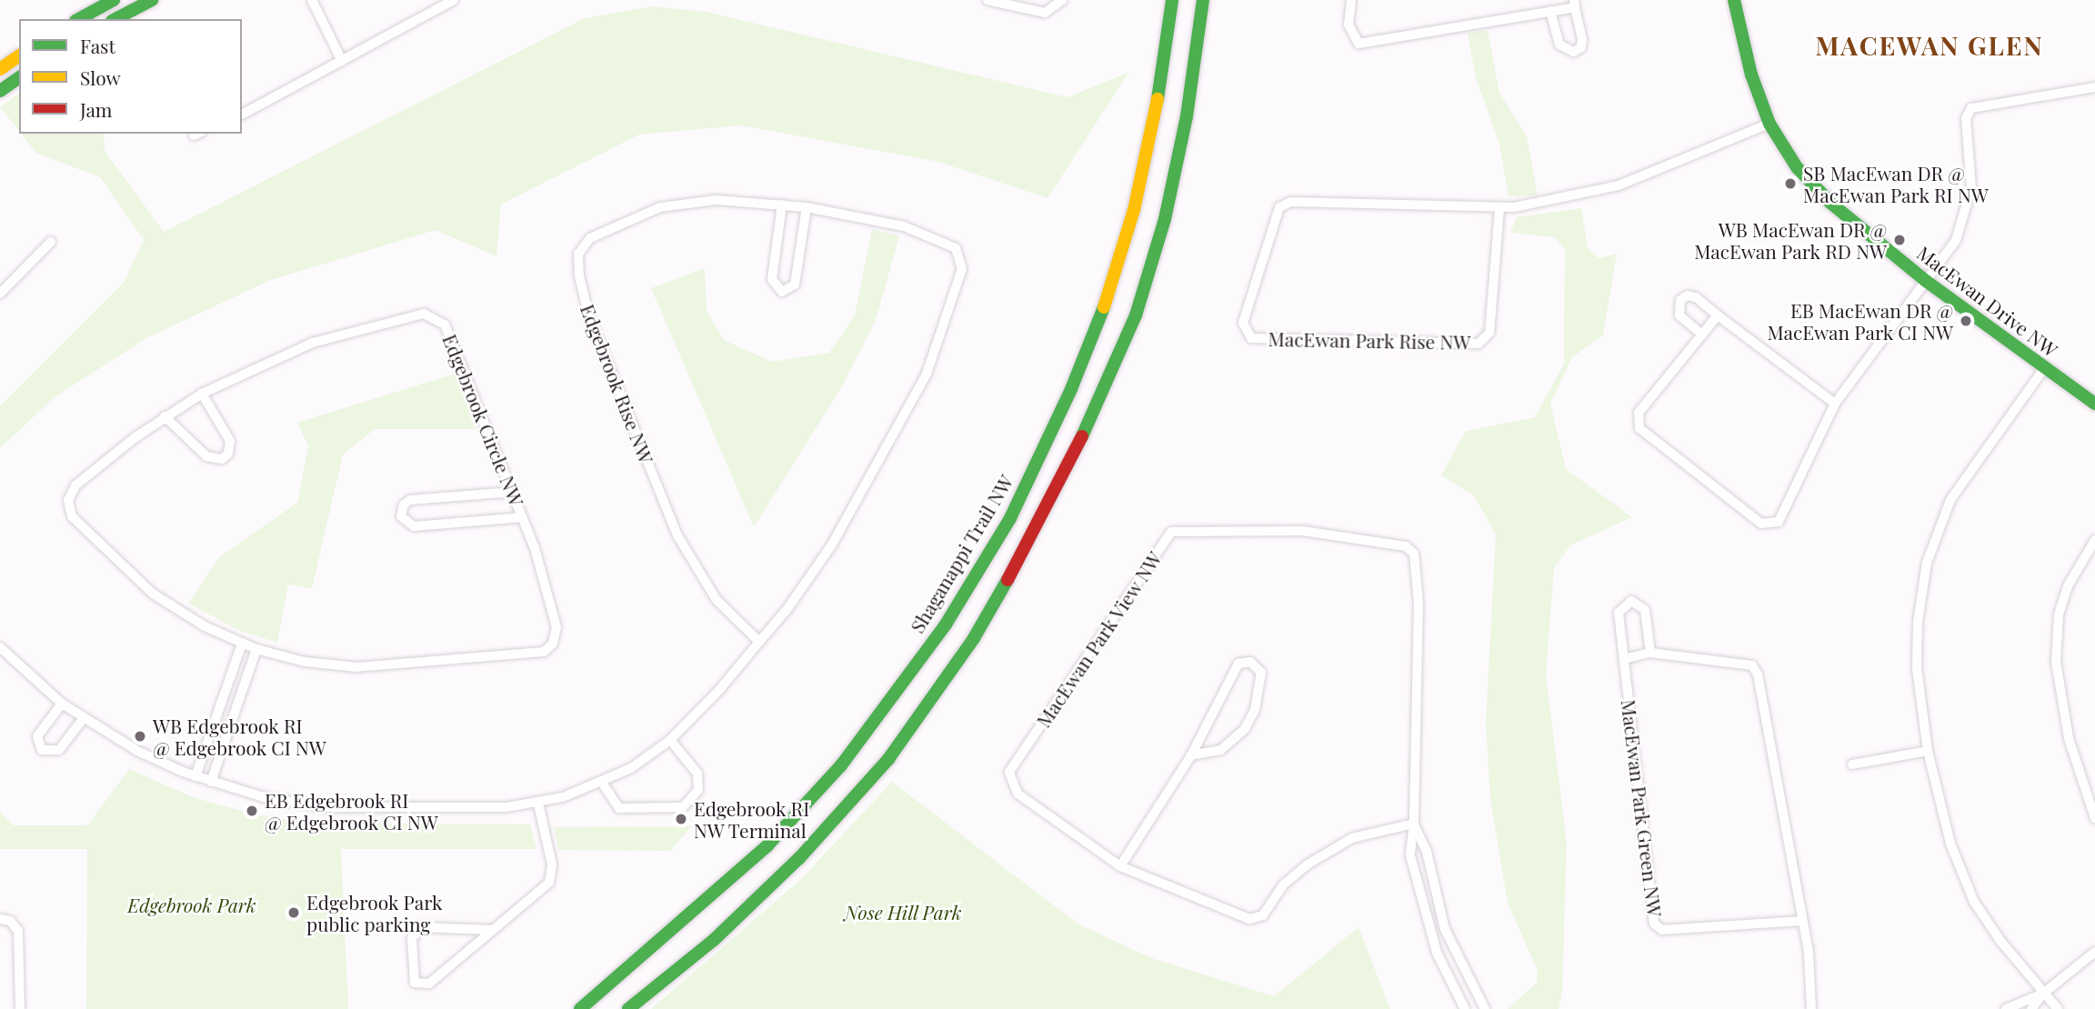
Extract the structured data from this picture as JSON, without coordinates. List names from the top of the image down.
{
  "streets": {
    "main road": ["MacEwan Drive NW", "Shaganappi Trail NW"],
    "street": [
      "MacEwan Park Rise NW",
      "Edgebrook Rise NW",
      "Edgebrook Circle NW",
      "MacEwan Park View NW",
      "MacEwan Park Green NW"
    ]
  },
  "crossings": [
    ["MacEwan Drive NW", "MacEwan Park Rise NW"]
  ],
  "districts": ["MACEWAN GLEN"],
  "parks": ["Edgebrook Park", "Nose Hill Park"],
  "places": [
    "SB MacEwan DR @ MacEwan Park RI NW",
    "WB MacEwan DR @ MacEwan Park RD NW",
    "EB MacEwan DR @ MacEwan Park CI NW",
    "WB Edgebrook RI @ Edgebrook CI NW",
    "EB Edgebrook RI @ Edgebrook CI NW",
    "Edgebrook RI NW Terminal",
    "Edgebrook Park public parking"
  ],
  "legend": ["Fast", "Slow", "Jam"]
}
